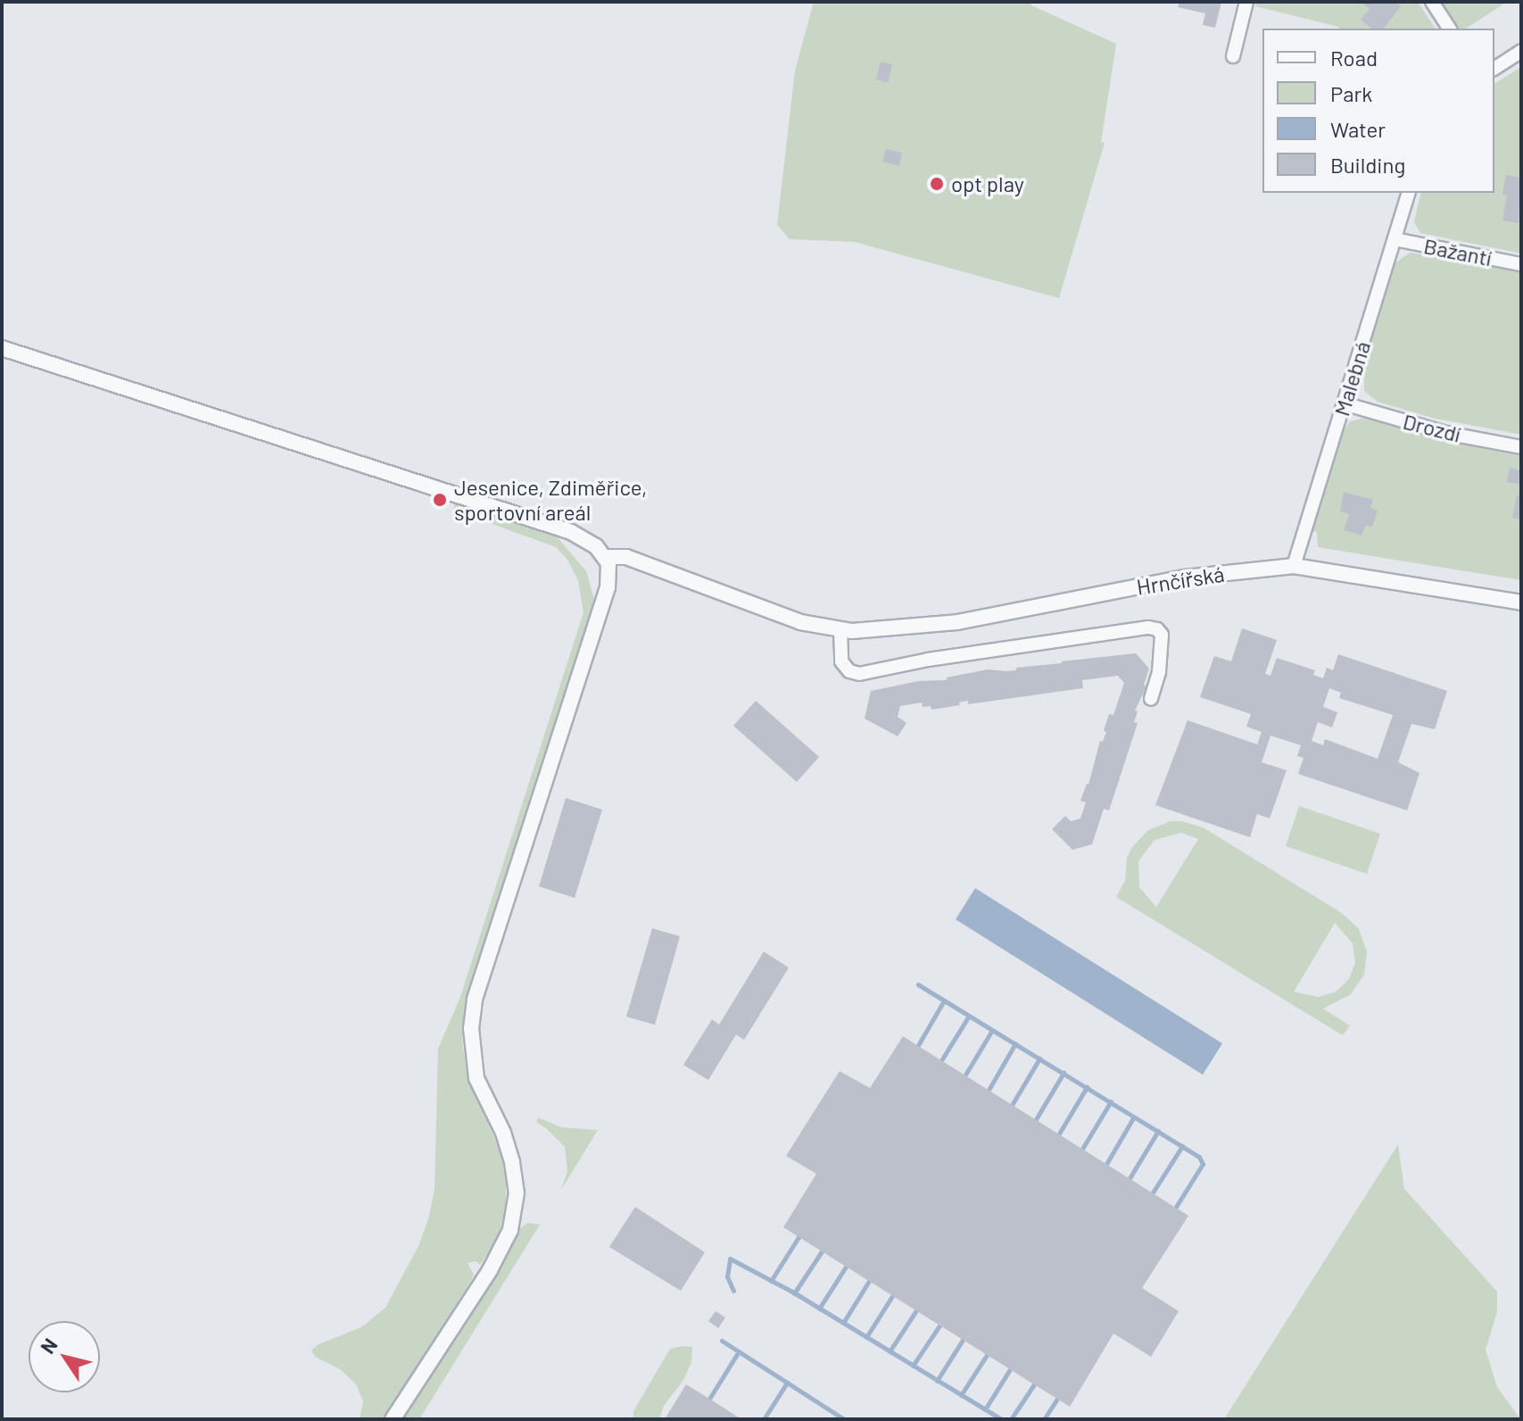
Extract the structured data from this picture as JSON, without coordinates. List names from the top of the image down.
{
  "streets": {
    "street": [
      "Bažantí",
      "Malebná",
      "Drozdí",
      "Hrnčířská"
    ]
  },
  "crossings": [
    ["Bažantí", "Malebná"],
    ["Malebná", "Drozdí"],
    ["Malebná", "Hrnčířská"]
  ],
  "places": ["opt play", "Jesenice, Zdiměřice, sportovní areál"],
  "legend": [
    "Road",
    "Park",
    "Water",
    "Building"
  ],
  "north": "top left"
}
